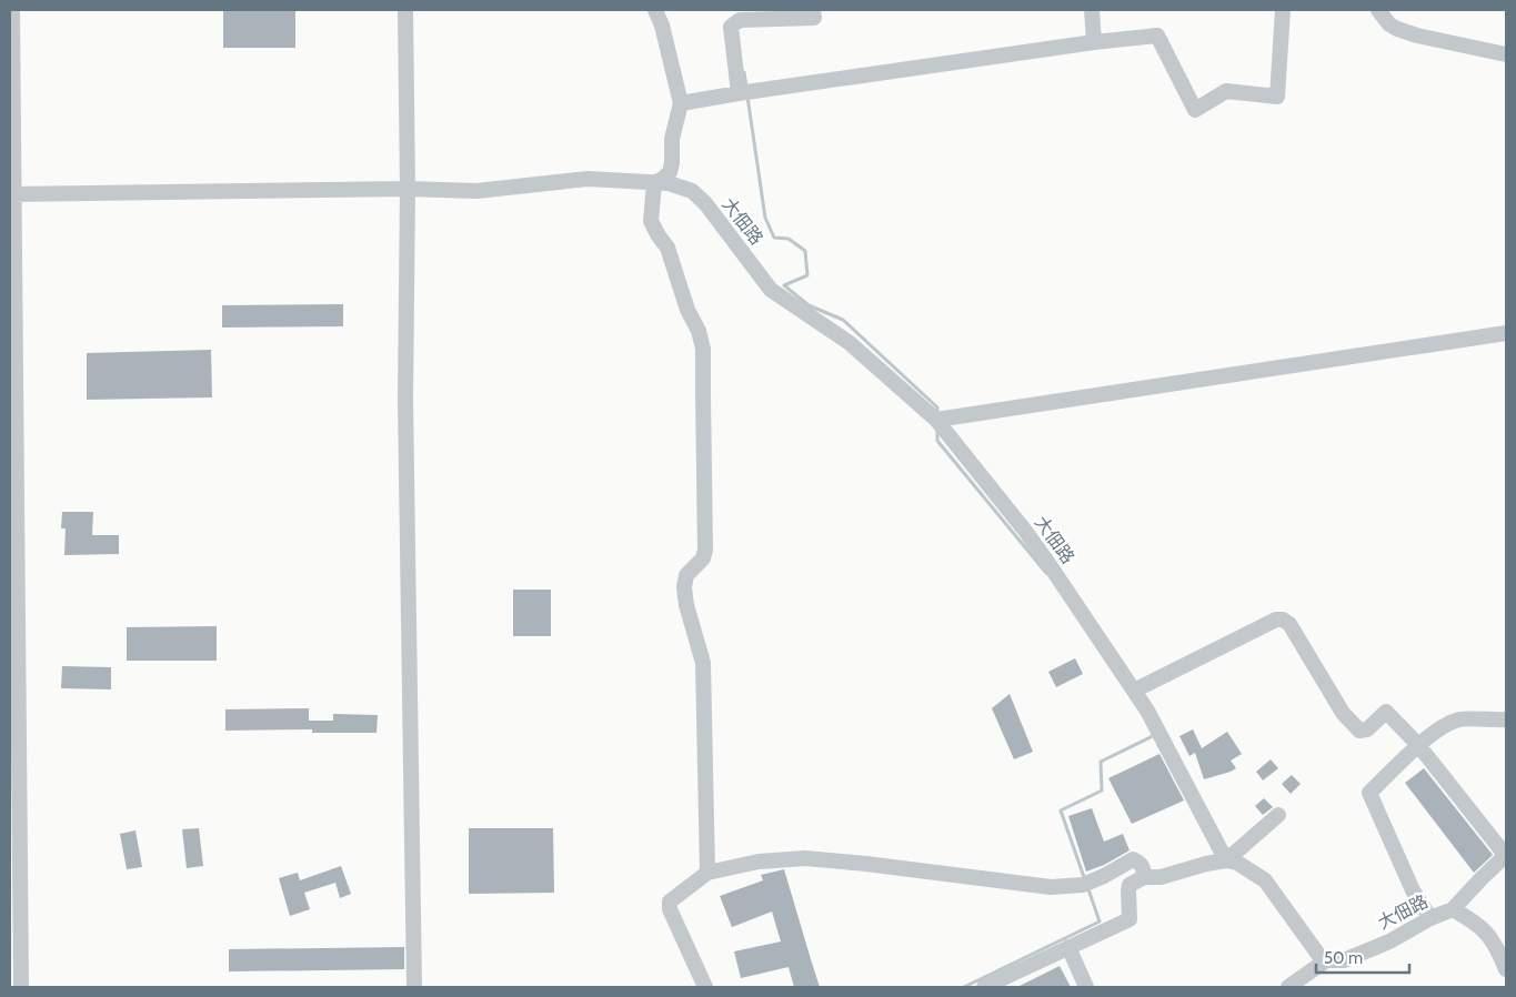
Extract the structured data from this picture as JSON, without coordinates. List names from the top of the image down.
{
  "streets": {
    "street": ["大佃路"]
  },
  "scale_bar": "50 m"
}
